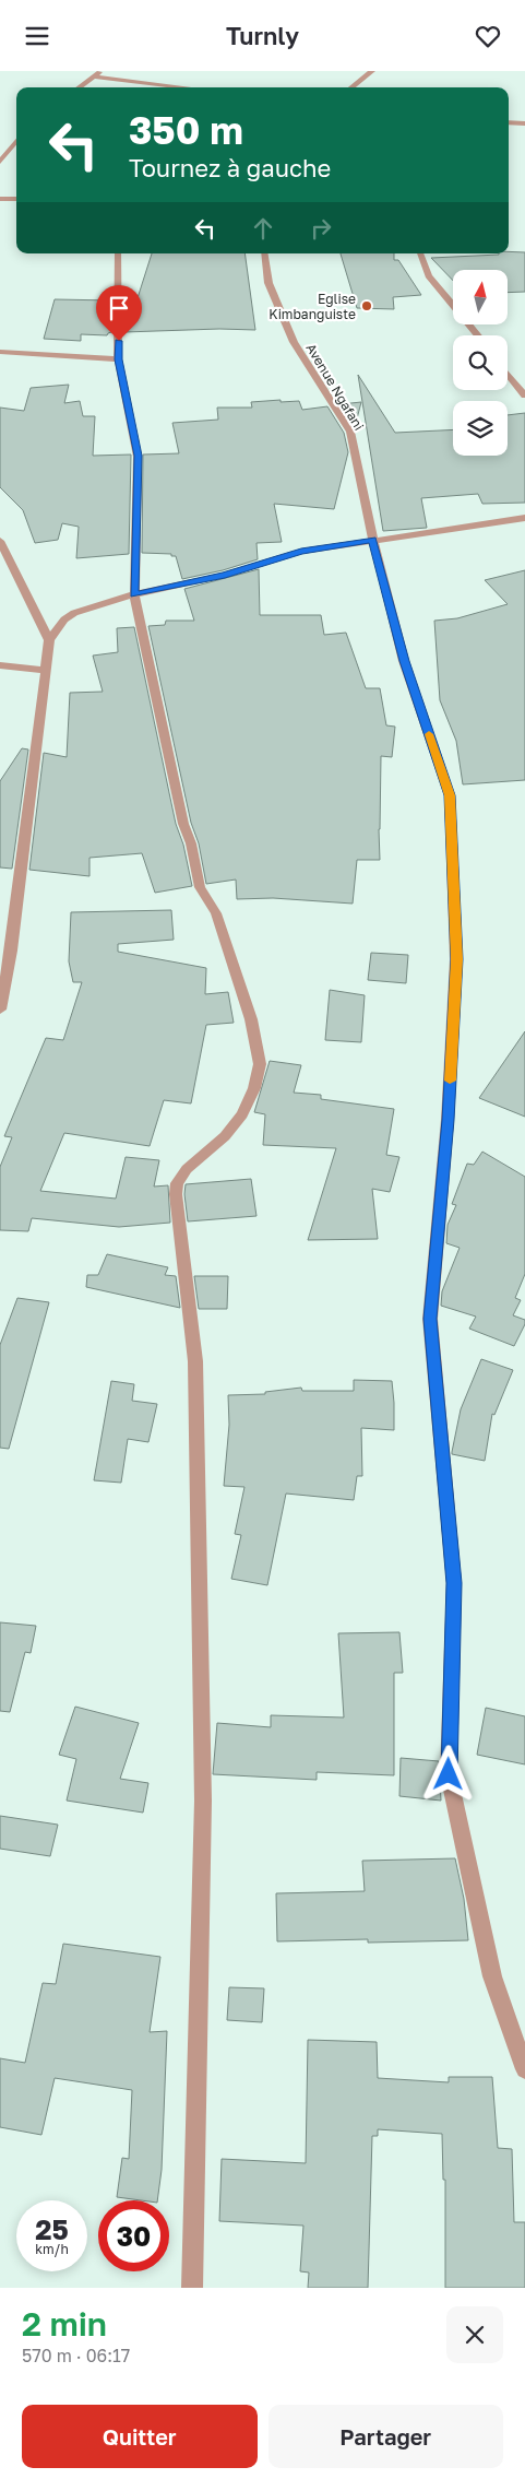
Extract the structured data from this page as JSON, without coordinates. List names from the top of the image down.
{
  "streets": {
    "street": ["Avenue Ngafani"]
  },
  "places": ["Eglise Kimbanguiste"],
  "north": "top",
  "page": {
    "header": "Turnly",
    "turn": ["350 m", "Tournez à gauche"],
    "speed": "25 km/h",
    "limit": "30",
    "heading": ["2 min", "570 m · 06:17"],
    "buttons": ["Quitter", "Partager"]
  }
}
